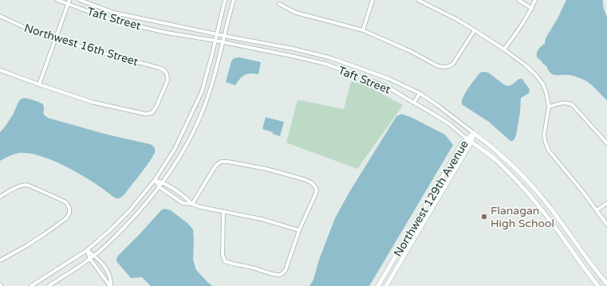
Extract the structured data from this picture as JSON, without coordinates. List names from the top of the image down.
{
  "streets": {
    "street": ["Taft Street", "Northwest 16th Street", "Northwest 129th Avenue"]
  },
  "crossings": [
    ["Taft Street", "Northwest 129th Avenue"]
  ],
  "places": ["Flanagan High School"]
}
